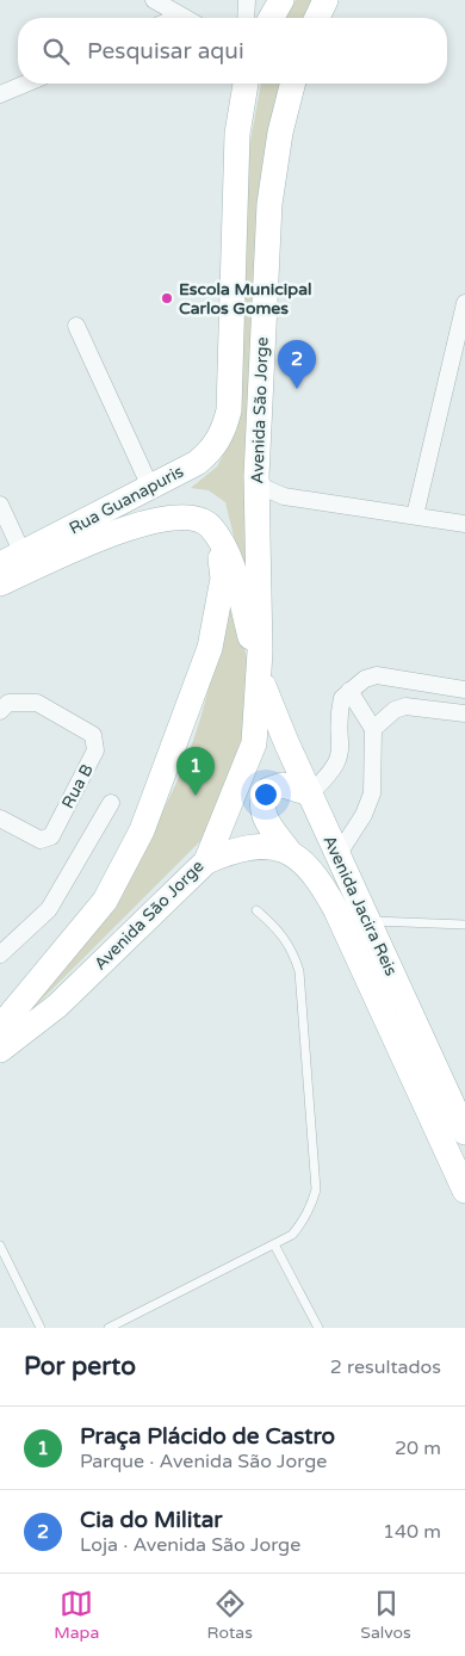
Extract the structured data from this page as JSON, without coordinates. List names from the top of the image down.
{
  "streets": {
    "main road": ["Avenida São Jorge", "Rua Guanapuris", "Avenida Jacira Reis"],
    "street": ["Rua B"]
  },
  "crossings": [
    ["Avenida São Jorge", "Rua Guanapuris"],
    ["Avenida São Jorge", "Avenida Jacira Reis"]
  ],
  "places": ["Escola Municipal Carlos Gomes"],
  "page": {
    "search": "Pesquisar aqui",
    "pins": ["2", "1"],
    "heading": ["Por perto", "2 resultados"],
    "list": [
      {
        "mark": "1",
        "name": "Praça Plácido de Castro",
        "note": "Parque · Avenida São Jorge",
        "value": "20 m"
      },
      {
        "mark": "2",
        "name": "Cia do Militar",
        "note": "Loja · Avenida São Jorge",
        "value": "140 m"
      }
    ],
    "nav": ["Mapa", "Rotas", "Salvos"]
  }
}
